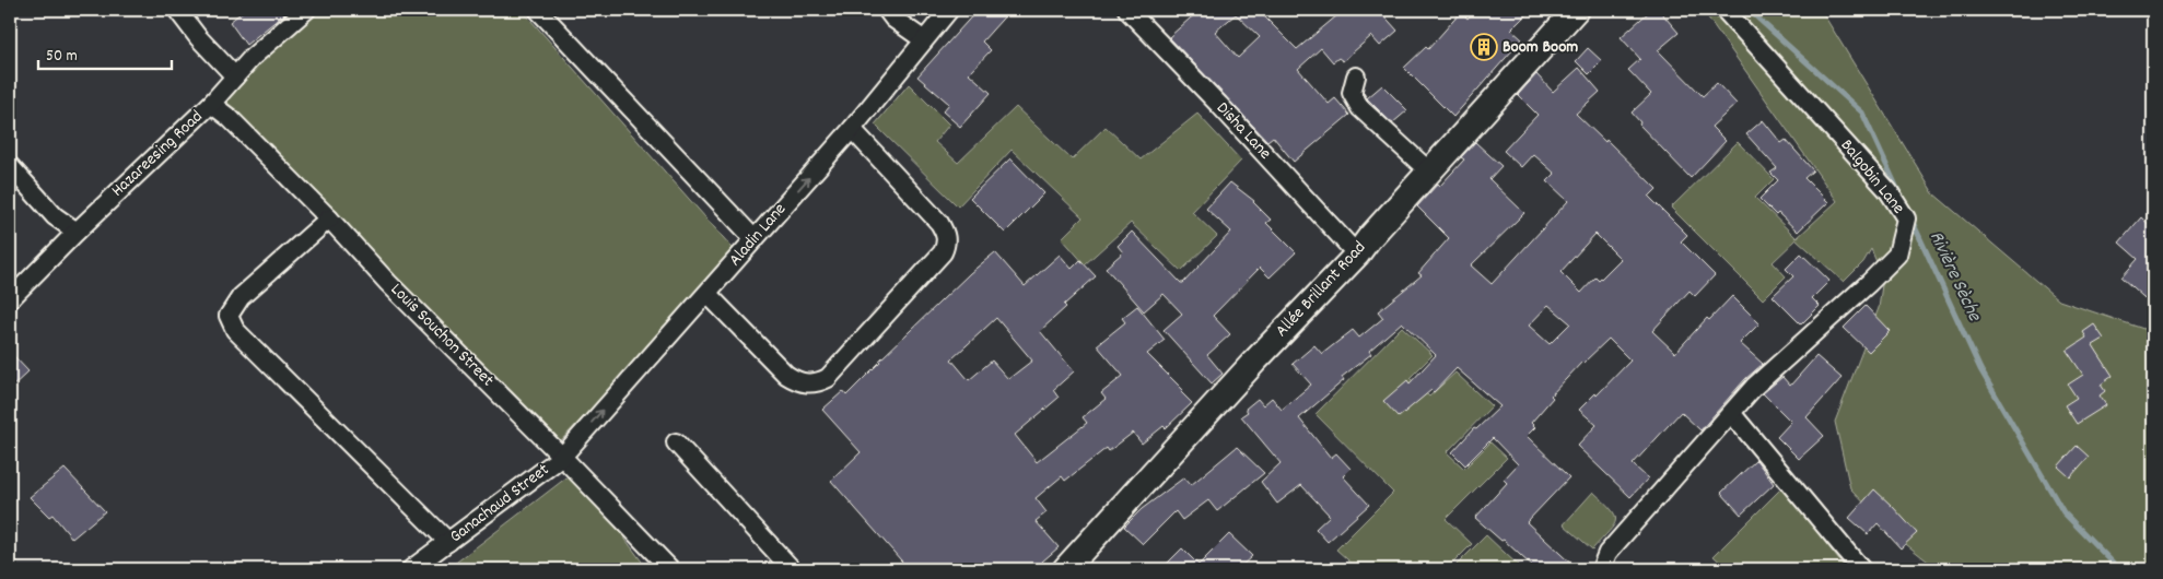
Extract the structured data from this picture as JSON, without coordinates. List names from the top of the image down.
{
  "streets": {
    "main road": ["Allée Brillant Road"],
    "street": [
      "Disha Lane",
      "Hazareesing Road",
      "Balgobin Lane",
      "Aladin Lane",
      "Louis Souchon Street",
      "Ganachaud Street"
    ]
  },
  "crossings": [
    ["Disha Lane", "Allée Brillant Road"],
    ["Hazareesing Road", "Louis Souchon Street"],
    ["Aladin Lane", "Louis Souchon Street"],
    ["Aladin Lane", "Ganachaud Street"],
    ["Louis Souchon Street", "Ganachaud Street"]
  ],
  "one_way": ["Aladin Lane"],
  "water": ["Rivière Sèche"],
  "places": {
    "building": ["Boom Boom"]
  },
  "scale_bar": "50 m"
}
